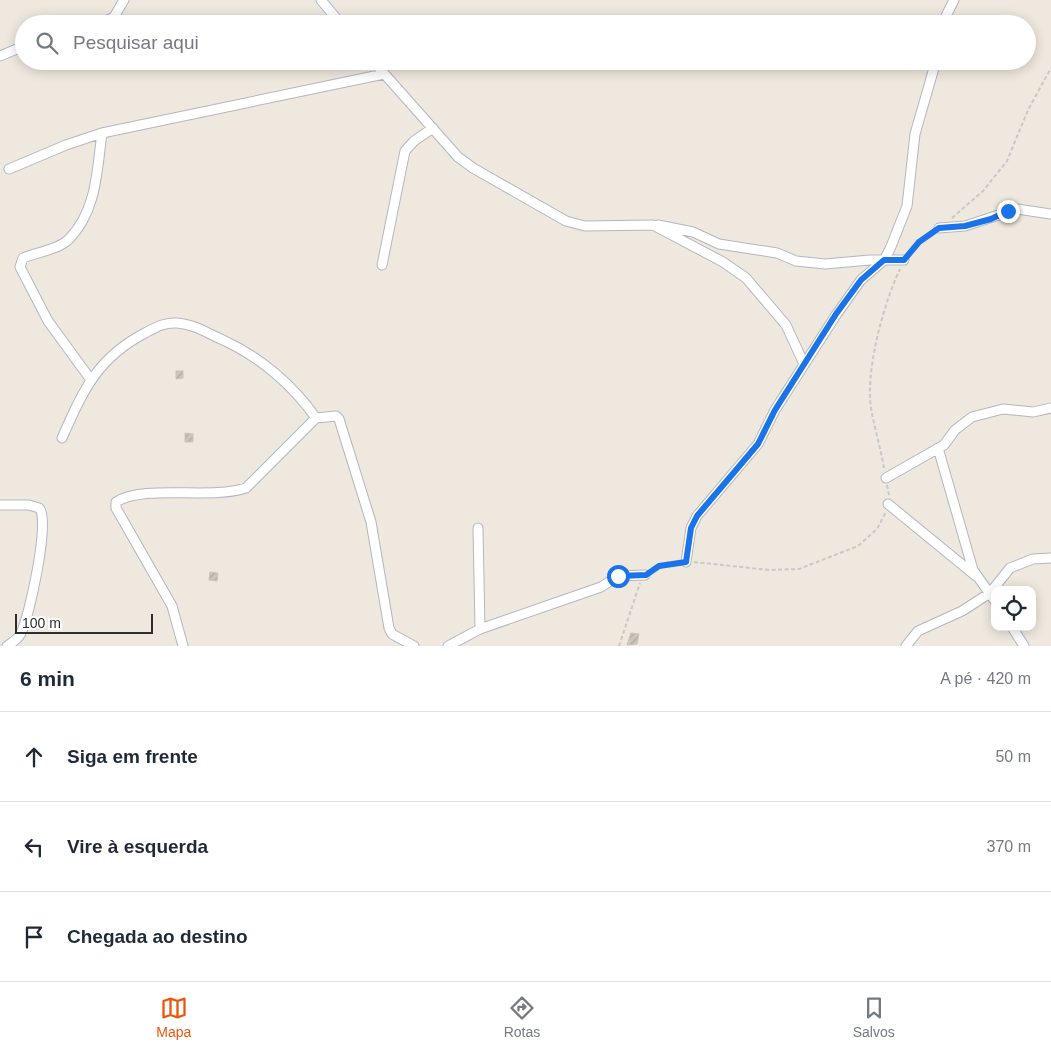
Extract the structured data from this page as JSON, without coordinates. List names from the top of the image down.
{
  "scale_bar": "100 m",
  "page": {
    "search": "Pesquisar aqui",
    "scale": "100 m",
    "heading": ["6 min", "A pé · 420 m"],
    "list": [
      ["Siga em frente", "50 m"],
      ["Vire à esquerda", "370 m"],
      "Chegada ao destino"
    ],
    "nav": ["Mapa", "Rotas", "Salvos"]
  }
}
